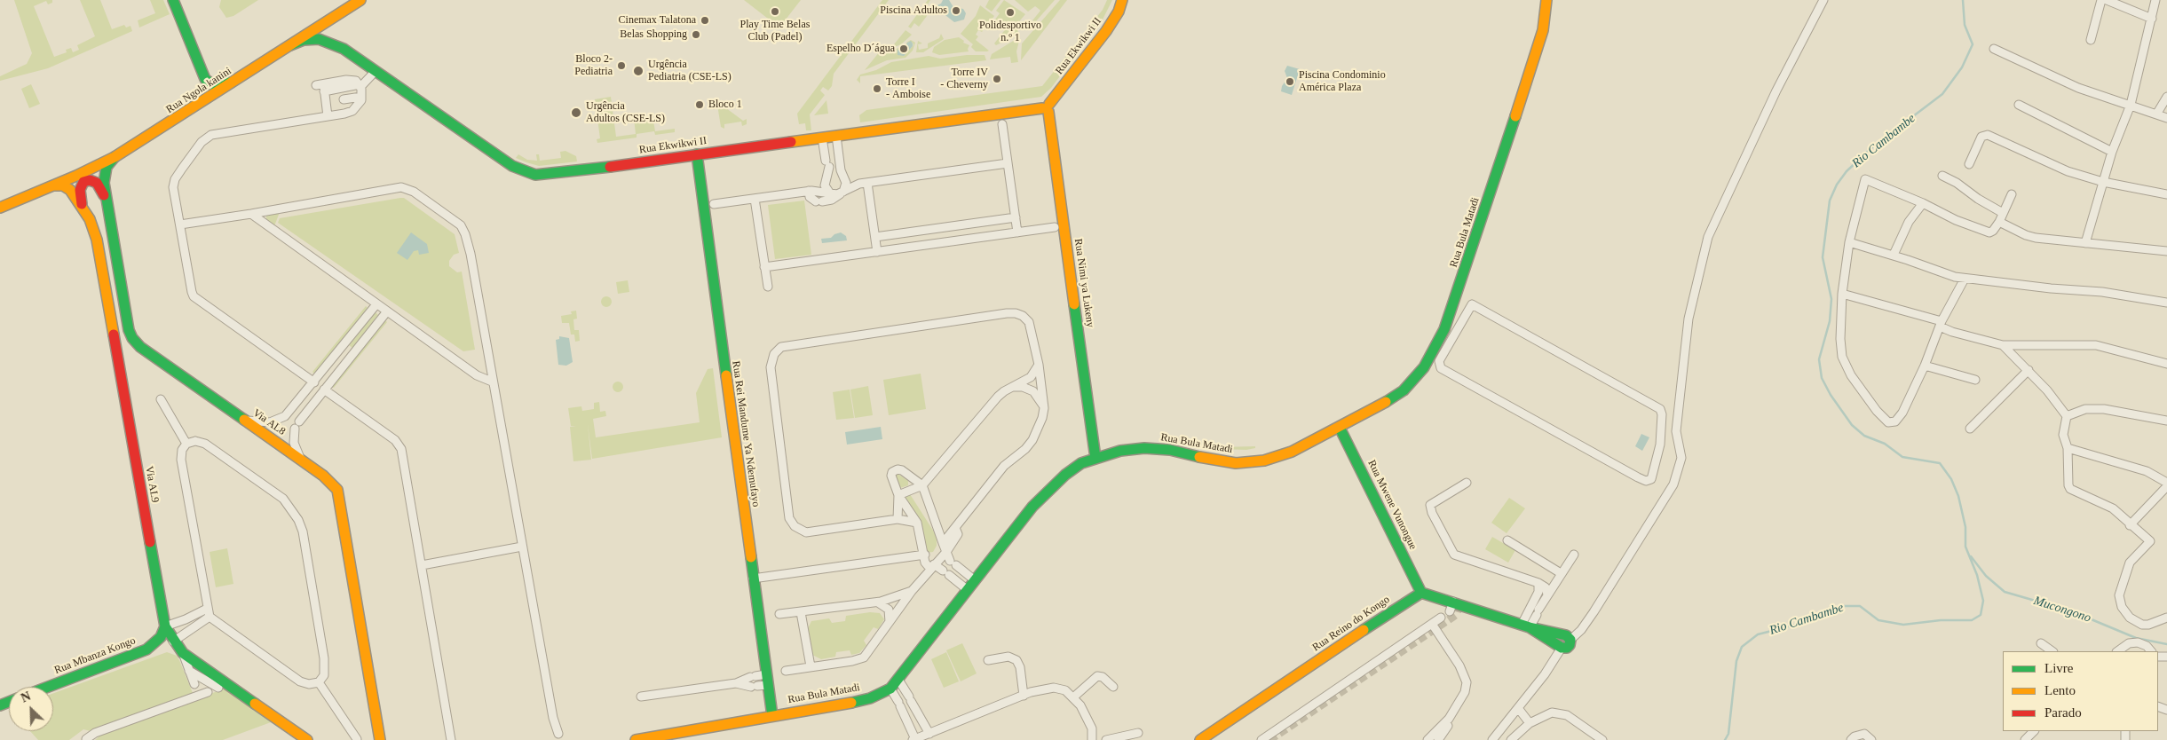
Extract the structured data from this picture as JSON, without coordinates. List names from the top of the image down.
{
  "streets": {
    "street": [
      "Rua Ekwikwi II",
      "Rua Ngola kanini",
      "Rua Bula Matadi",
      "Rua Nimi ya Lukeny",
      "Via AL8",
      "Rua Rei Mandume Ya Ndemufayo",
      "Via AL9",
      "Rua Mwene Vunongue",
      "Rua Reino do Kongo",
      "Rua Mbanza Kongo"
    ]
  },
  "crossings": [
    ["Rua Ekwikwi II", "Rua Ngola kanini"],
    ["Rua Ekwikwi II", "Rua Nimi ya Lukeny"],
    ["Rua Ekwikwi II", "Rua Rei Mandume Ya Ndemufayo"],
    ["Rua Ngola kanini", "Via AL8"],
    ["Rua Ngola kanini", "Via AL9"],
    ["Rua Bula Matadi", "Rua Nimi ya Lukeny"],
    ["Rua Bula Matadi", "Rua Rei Mandume Ya Ndemufayo"],
    ["Rua Bula Matadi", "Rua Mwene Vunongue"],
    ["Via AL9", "Rua Mbanza Kongo"],
    ["Rua Mwene Vunongue", "Rua Reino do Kongo"]
  ],
  "water": ["Rio Cambambe", "Mucongono"],
  "places": [
    "Piscina Adultos",
    "Play Time Belas Club (Padel)",
    "Polidesportivo n.º 1",
    "Cinemax Talatona",
    "Belas Shopping",
    "Espelho D´água",
    "Bloco 2- Pediatria",
    "Urgência Pediatria (CSE-LS)",
    "Torre IV - Cheverny",
    "Piscina Condominio América Plaza",
    "Torre I - Amboise",
    "Bloco 1",
    "Urgência Adultos (CSE-LS)"
  ],
  "legend": ["Livre", "Lento", "Parado"],
  "north": "top left"
}
